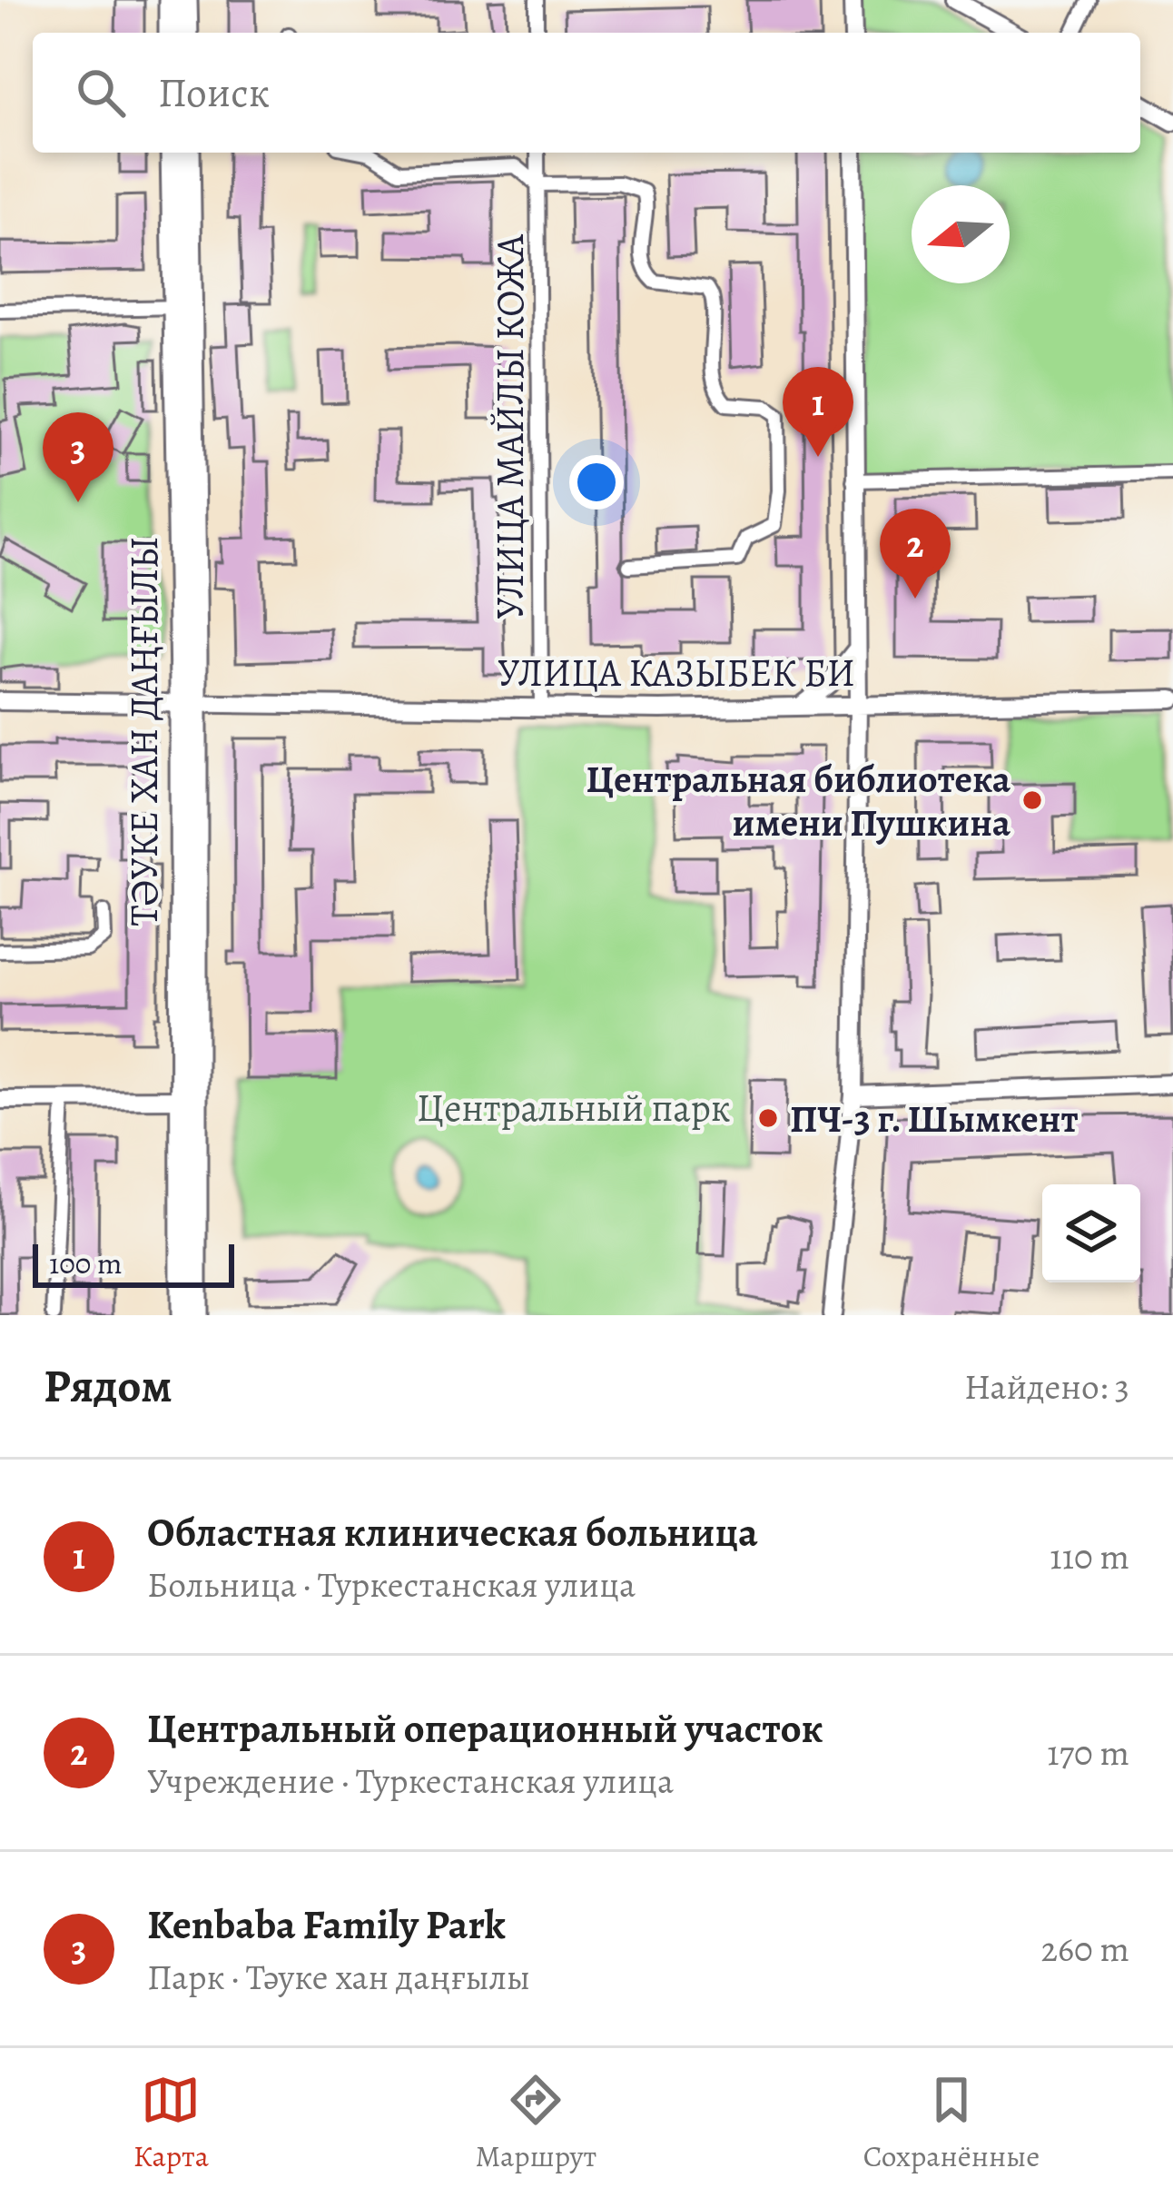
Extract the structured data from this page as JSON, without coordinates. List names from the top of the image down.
{
  "streets": {
    "main road": ["УЛИЦА КАЗЫБЕК БИ", "ТӘУКЕ ХАН ДАҢҒЫЛЫ"],
    "street": ["УЛИЦА МАЙЛЫ КОЖА"]
  },
  "crossings": [
    ["УЛИЦА МАЙЛЫ КОЖА", "УЛИЦА КАЗЫБЕК БИ"],
    ["УЛИЦА КАЗЫБЕК БИ", "ТӘУКЕ ХАН ДАҢҒЫЛЫ"]
  ],
  "parks": ["Центральный парк"],
  "places": ["Центральная библиотека имени Пушкина", "ПЧ-3 г. Шымкент"],
  "scale_bar": "100 m",
  "north": "left",
  "page": {
    "search": "Поиск",
    "pins": ["1", "3", "2"],
    "scale": "100 m",
    "heading": ["Рядом", "Найдено: 3"],
    "list": [
      {
        "mark": "1",
        "name": "Областная клиническая больница",
        "note": "Больница · Туркестанская улица",
        "value": "110 m"
      },
      {
        "mark": "2",
        "name": "Центральный операционный участок",
        "note": "Учреждение · Туркестанская улица",
        "value": "170 m"
      },
      {
        "mark": "3",
        "name": "Kenbaba Family Park",
        "note": "Парк · Тәуке хан даңғылы",
        "value": "260 m"
      }
    ],
    "nav": ["Карта", "Маршрут", "Сохранённые"]
  }
}
